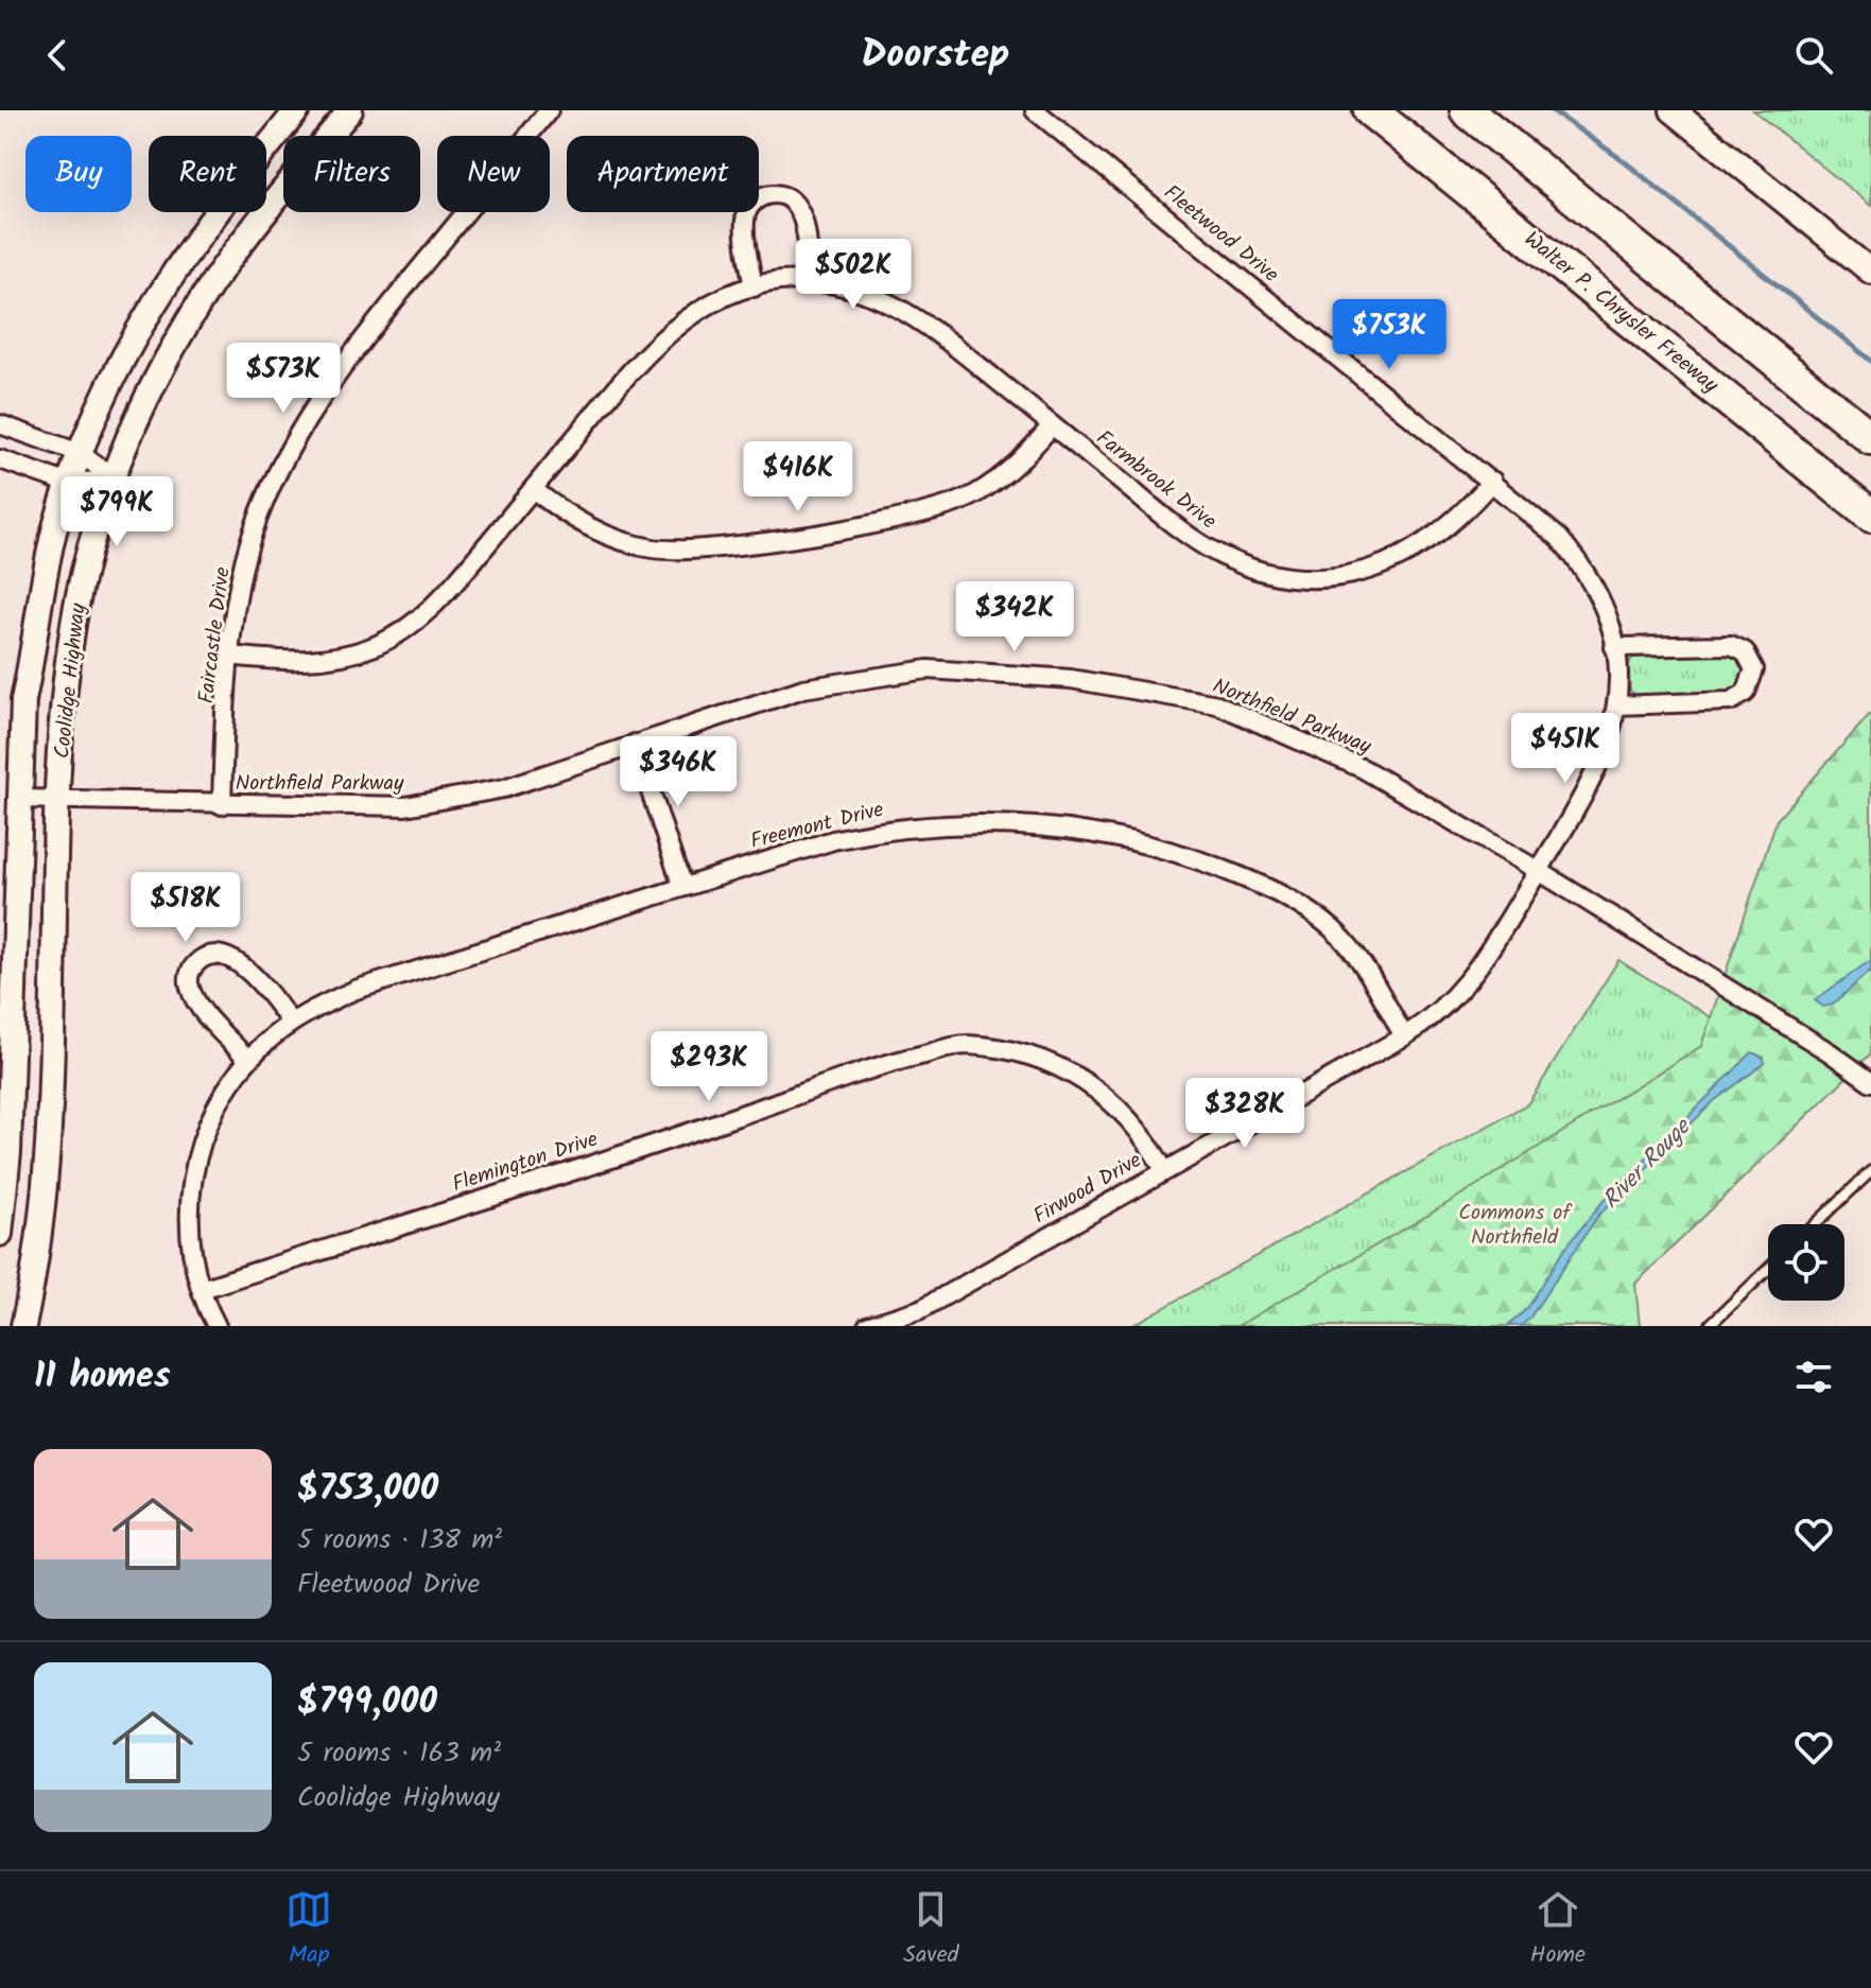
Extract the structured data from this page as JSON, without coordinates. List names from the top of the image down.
{
  "streets": {
    "highway": ["Walter P. Chrysler Freeway"],
    "main road": ["Coolidge Highway"],
    "street": [
      "Fleetwood Drive",
      "Farmbrook Drive",
      "Faircastle Drive",
      "Northfield Parkway",
      "Freemont Drive",
      "Flemington Drive",
      "Firwood Drive"
    ]
  },
  "crossings": [
    ["Fleetwood Drive", "Farmbrook Drive"],
    ["Fleetwood Drive", "Northfield Parkway"],
    ["Fleetwood Drive", "Firwood Drive"],
    ["Farmbrook Drive", "Faircastle Drive"],
    ["Faircastle Drive", "Northfield Parkway"],
    ["Coolidge Highway", "Northfield Parkway"],
    ["Northfield Parkway", "Firwood Drive"],
    ["Freemont Drive", "Flemington Drive"],
    ["Freemont Drive", "Firwood Drive"],
    ["Flemington Drive", "Firwood Drive"]
  ],
  "water": ["River Rouge"],
  "parks": ["Commons of Northfield"],
  "page": {
    "header": "Doorstep",
    "chip": [
      "Buy",
      "Rent",
      "Filters",
      "New",
      "Apartment"
    ],
    "price": [
      "$502K",
      "$753K",
      "$573K",
      "$416K",
      "$799K",
      "$342K",
      "$451K",
      "$346K",
      "$518K",
      "$293K",
      "$328K"
    ],
    "heading": "11 homes",
    "list": [
      {
        "name": "$753,000",
        "note": "5 rooms · 138 m² · Fleetwood Drive"
      },
      {
        "name": "$799,000",
        "note": "5 rooms · 163 m² · Coolidge Highway"
      }
    ],
    "tabs": ["Map", "Saved", "Home"]
  }
}
